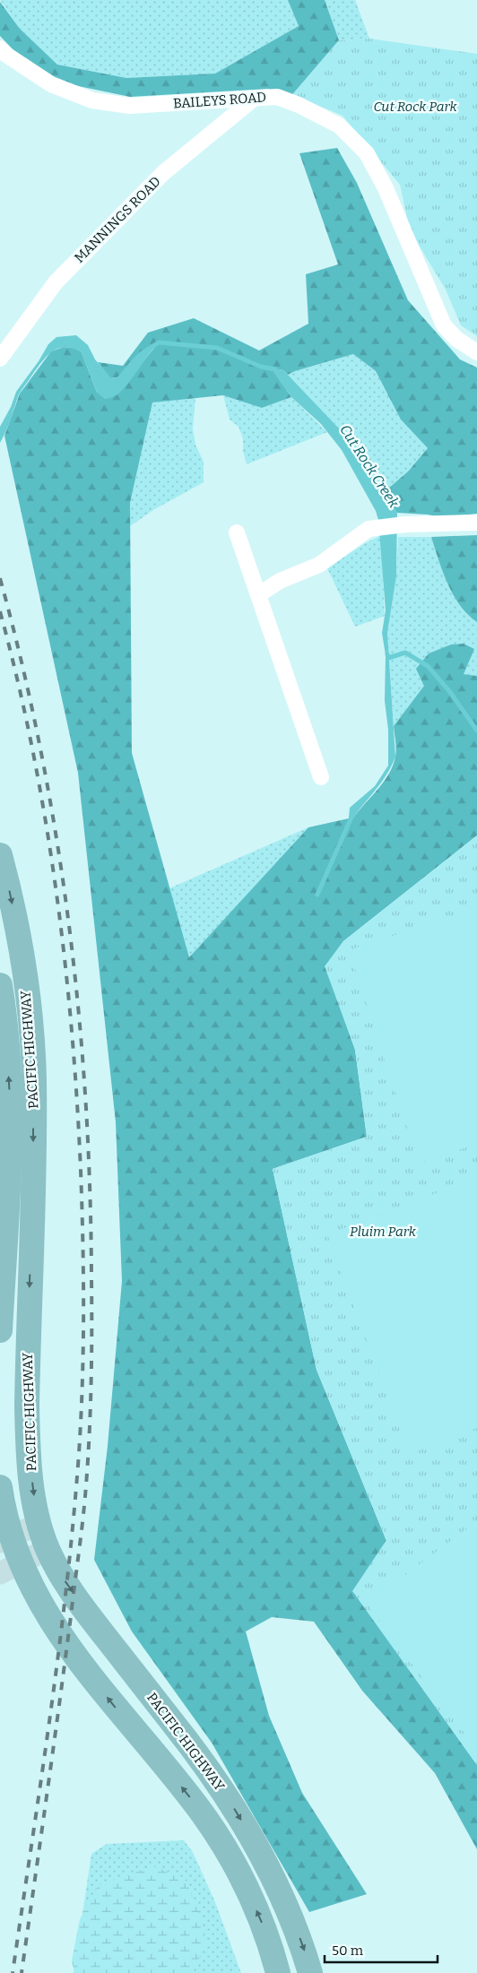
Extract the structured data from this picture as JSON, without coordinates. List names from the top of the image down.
{
  "streets": {
    "main road": ["PACIFIC HIGHWAY"],
    "street": ["BAILEYS ROAD", "MANNINGS ROAD"]
  },
  "crossings": [
    ["BAILEYS ROAD", "MANNINGS ROAD"]
  ],
  "water": ["Cut Rock Creek"],
  "parks": ["Cut Rock Park", "Pluim Park"],
  "scale_bar": "50 m"
}
